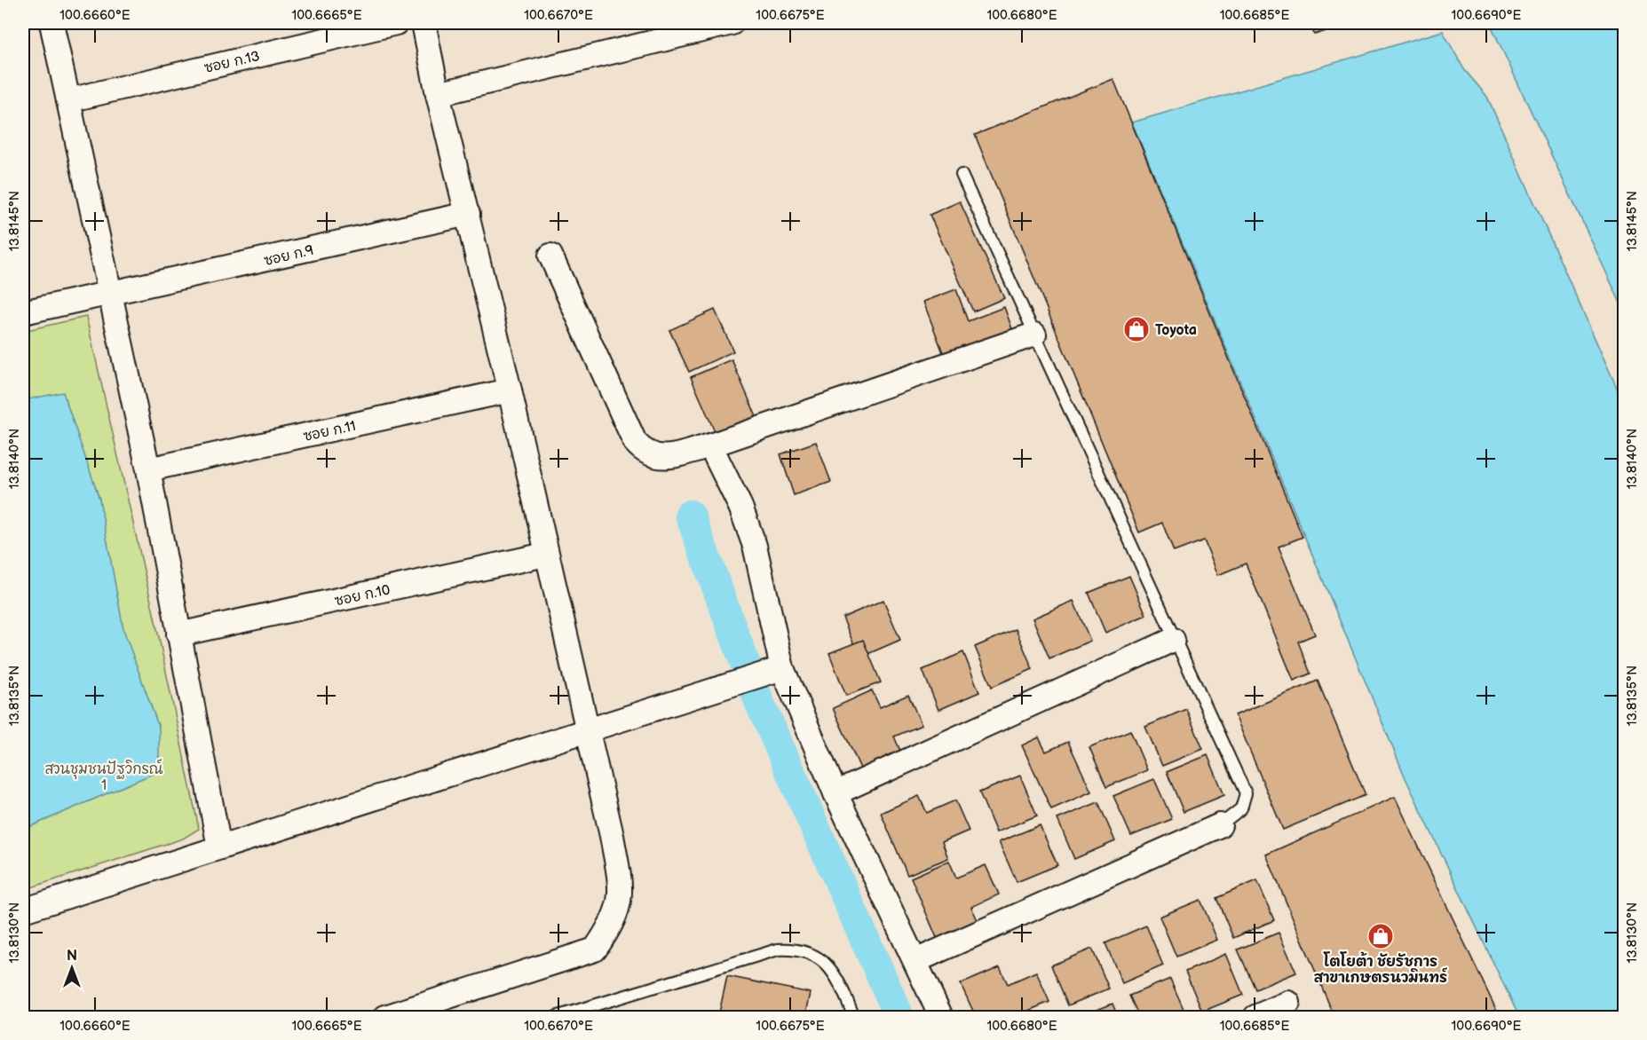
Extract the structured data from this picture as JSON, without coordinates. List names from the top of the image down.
{
  "streets": {
    "street": [
      "ซอย ก.13",
      "ซอย ก.9",
      "ซอย ก.11",
      "ซอย ก.10"
    ]
  },
  "parks": ["สวนชุมชนปัฐวิกรณ์ 1"],
  "places": {
    "shop": ["Toyota", "โตโยต้า ชัยรัชการ สาขาเกษตรนวมินทร์"]
  },
  "north": "top",
  "coordinates": [
    "100.6660°E",
    "100.6665°E",
    "100.6670°E",
    "100.6675°E",
    "100.6680°E",
    "100.6685°E",
    "100.6690°E",
    "13.8145°N",
    "13.8140°N",
    "13.8135°N",
    "13.8130°N"
  ]
}
